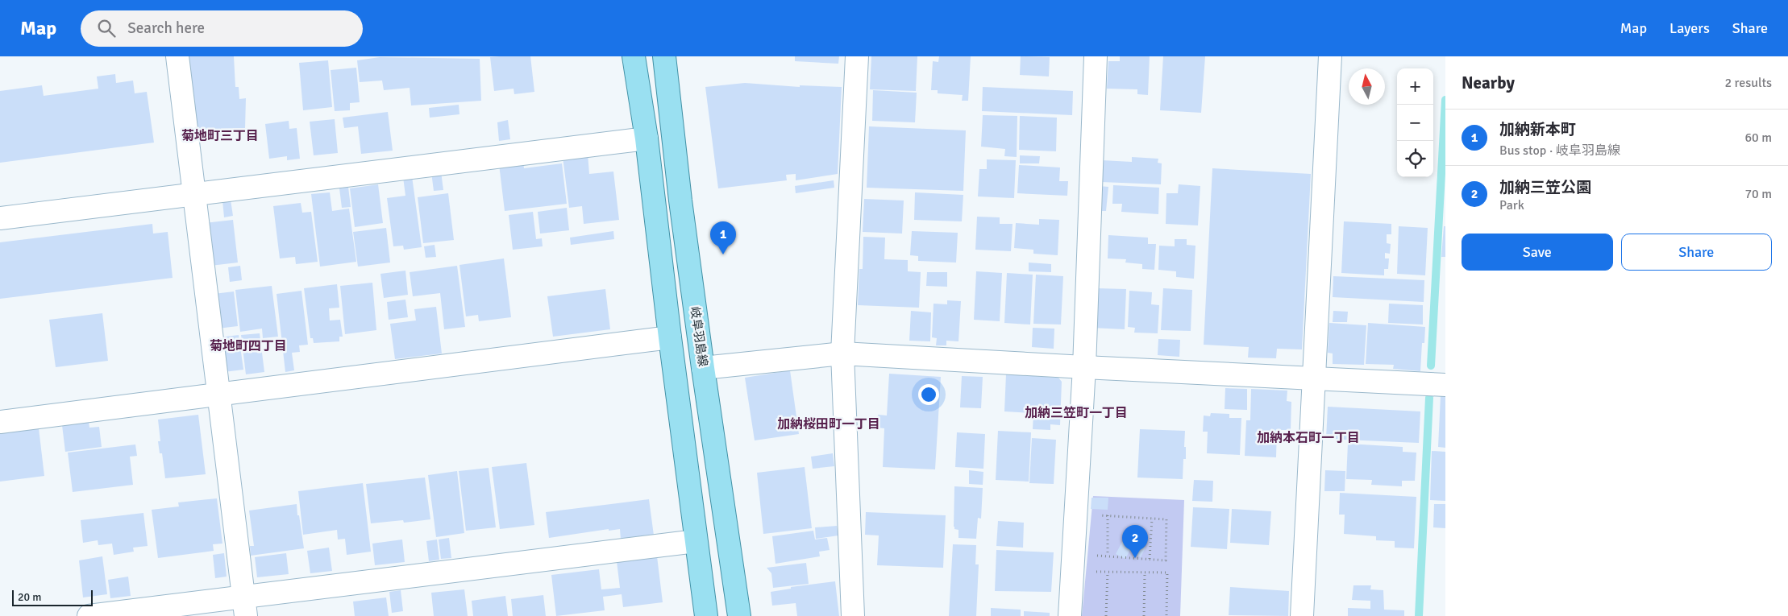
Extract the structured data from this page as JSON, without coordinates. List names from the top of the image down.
{
  "streets": {
    "main road": ["岐阜羽島線"]
  },
  "districts": [
    "菊地町三丁目",
    "菊地町四丁目",
    "加納三笠町一丁目",
    "加納桜田町一丁目",
    "加納本石町一丁目"
  ],
  "scale_bar": "20 m",
  "north": "top",
  "page": {
    "header": "Map",
    "search": "Search here",
    "nav": ["Map", "Layers", "Share"],
    "heading": ["Nearby", "2 results"],
    "map_buttons": ["+", "−"],
    "list": [
      {
        "mark": "1",
        "name": "加納新本町",
        "note": "Bus stop · 岐阜羽島線",
        "value": "60 m"
      },
      {
        "mark": "2",
        "name": "加納三笠公園",
        "note": "Park",
        "value": "70 m"
      }
    ],
    "pins": ["1", "2"],
    "buttons": ["Save", "Share"],
    "scale": "20 m"
  }
}
